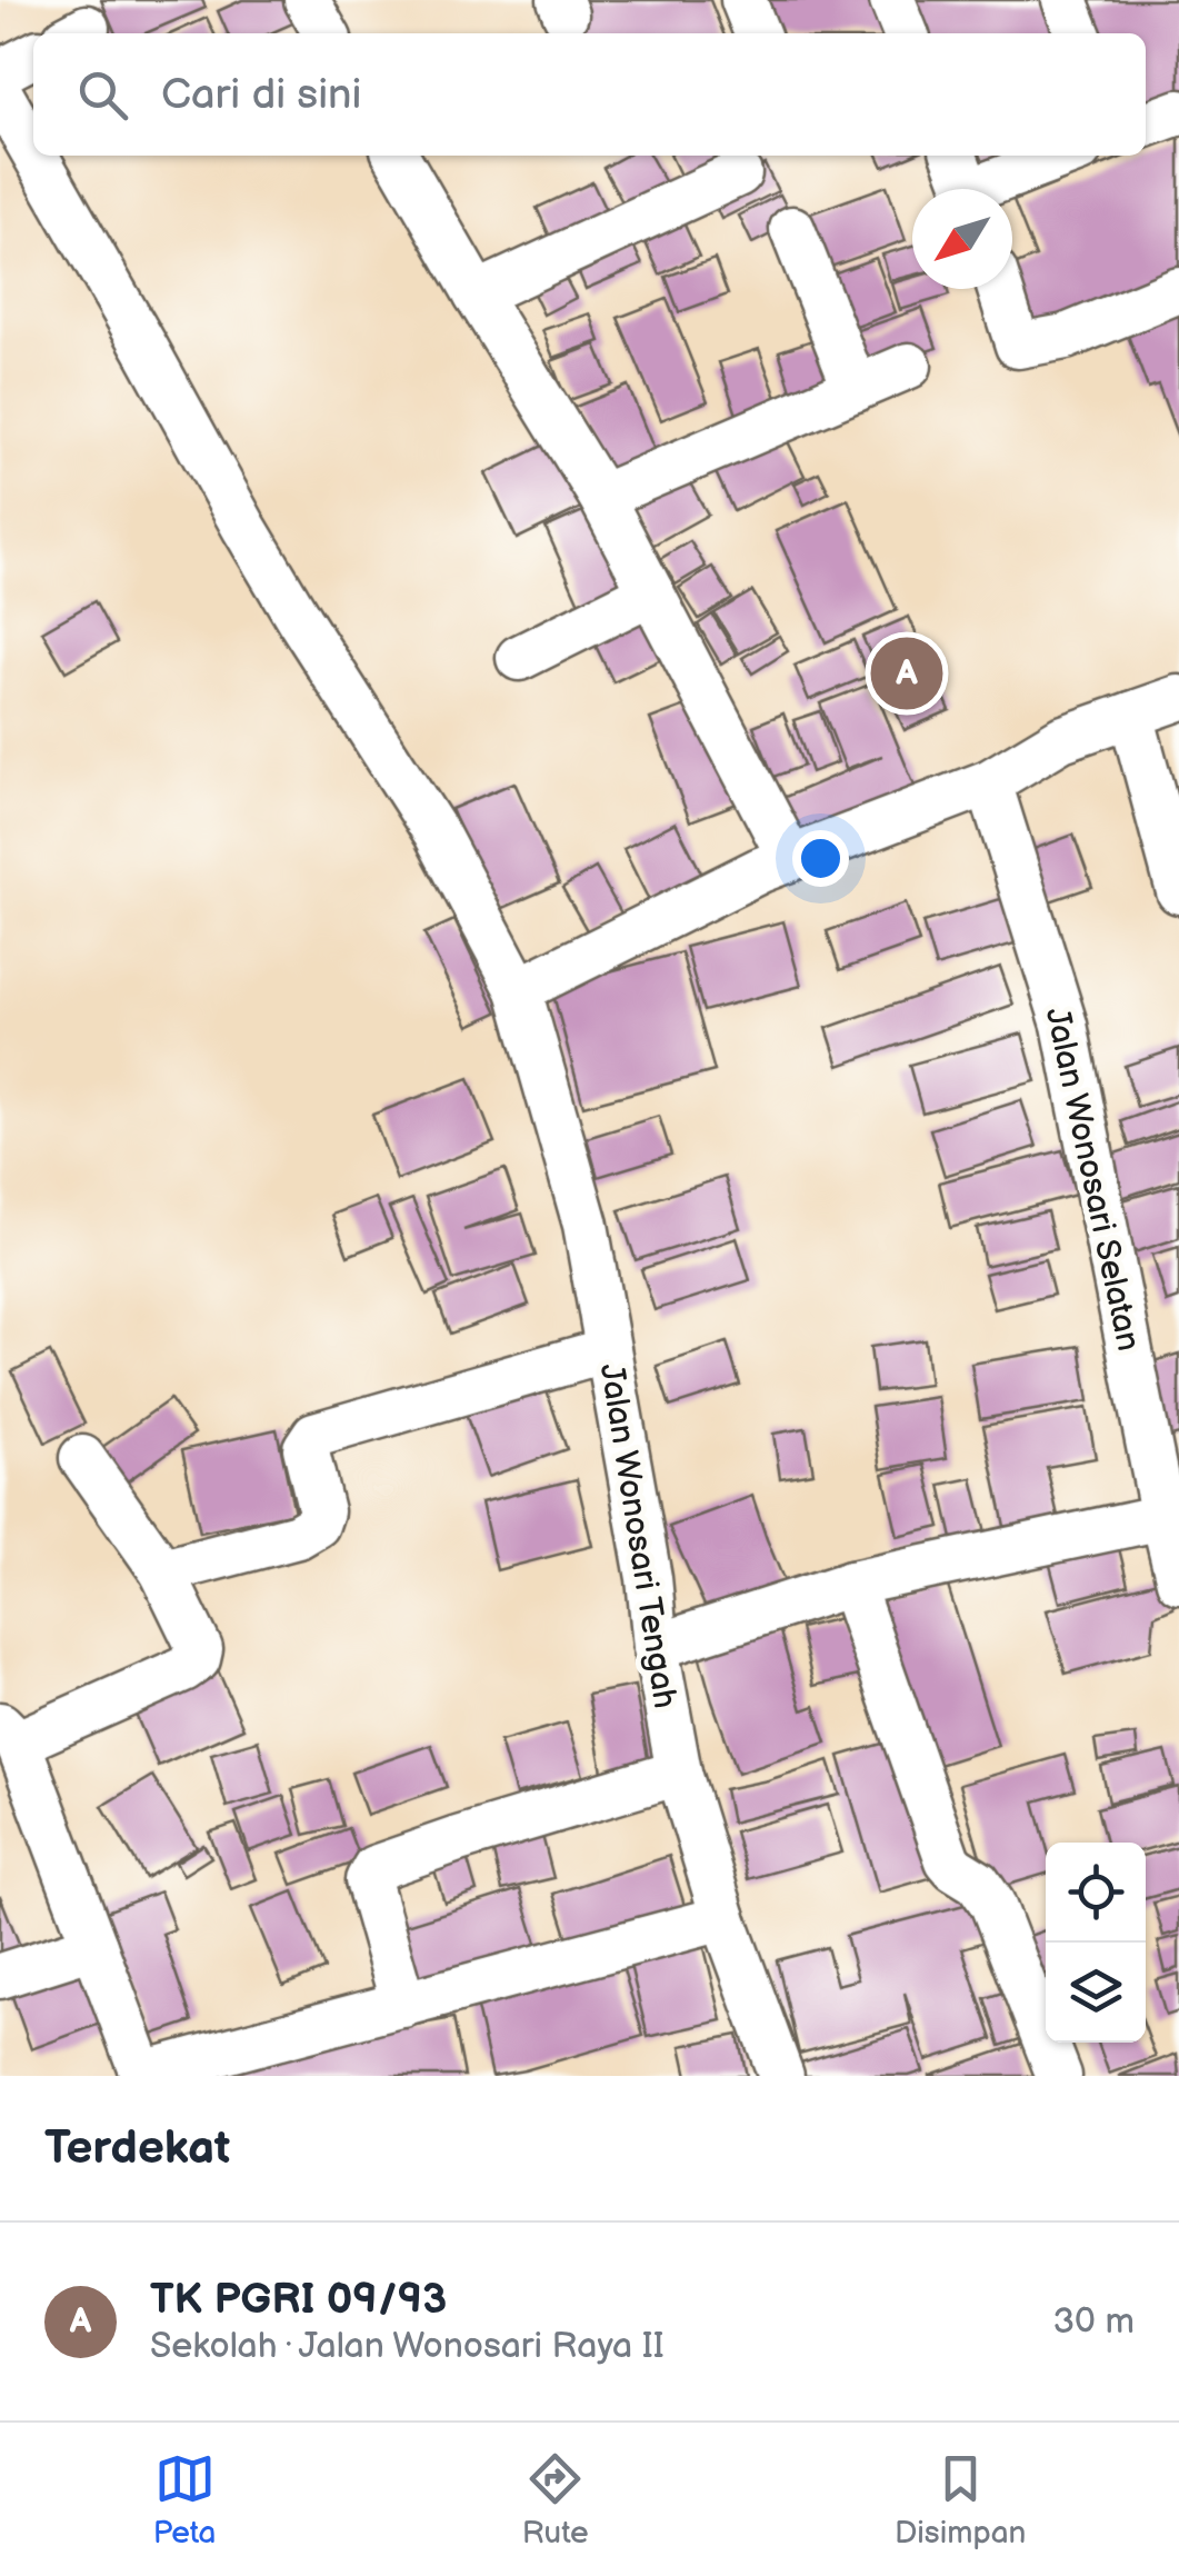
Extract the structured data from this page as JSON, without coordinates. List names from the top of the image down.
{
  "streets": {
    "street": ["Jalan Wonosari Selatan", "Jalan Wonosari Tengah"]
  },
  "north": "bottom left",
  "page": {
    "search": "Cari di sini",
    "pins": "A",
    "heading": "Terdekat",
    "list": [
      {
        "mark": "A",
        "name": "TK PGRI 09/93",
        "note": "Sekolah · Jalan Wonosari Raya II",
        "value": "30 m"
      }
    ],
    "nav": ["Peta", "Rute", "Disimpan"]
  }
}
